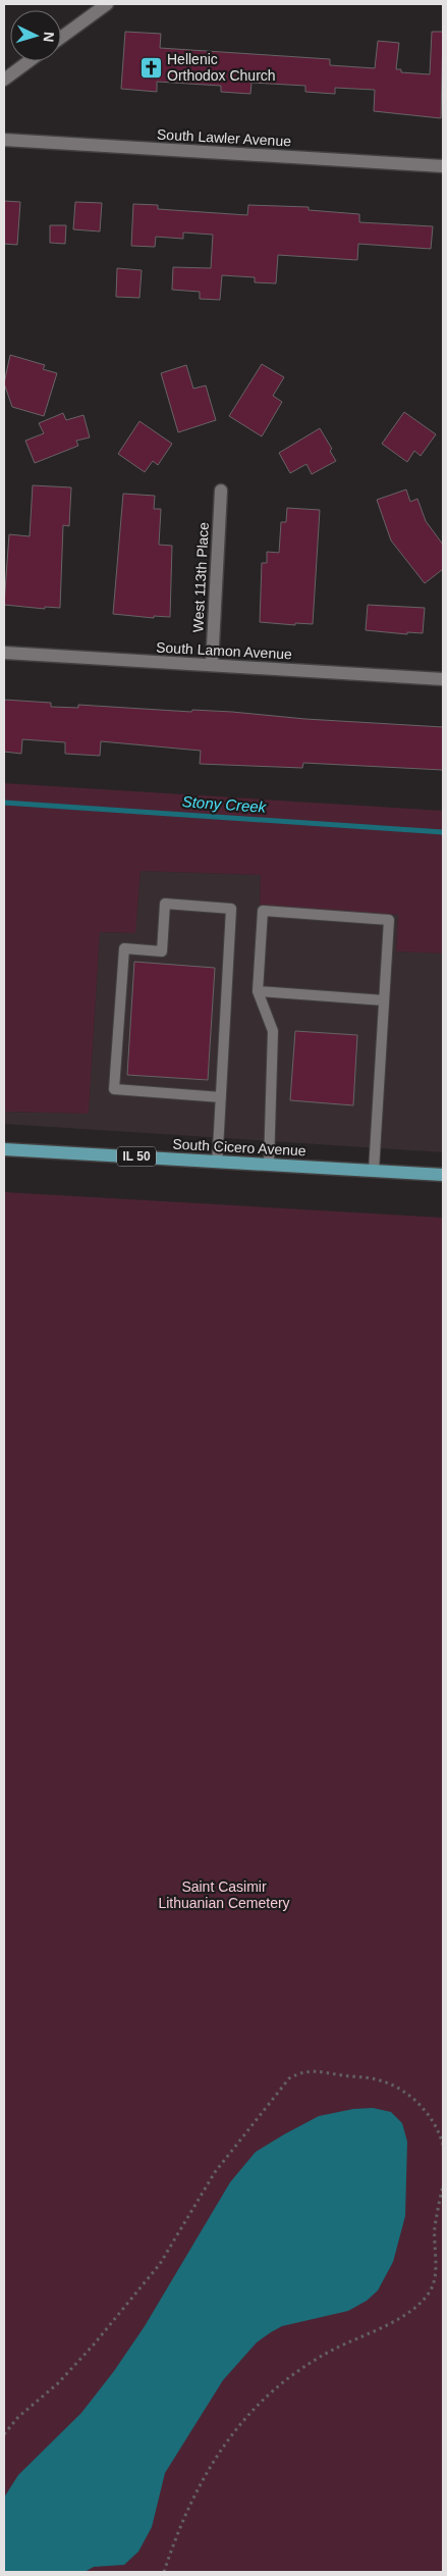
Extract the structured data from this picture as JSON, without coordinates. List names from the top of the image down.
{
  "streets": {
    "main road": ["South Cicero Avenue", "IL 50"],
    "street": ["South Lawler Avenue", "West 113th Place", "South Lamon Avenue"]
  },
  "crossings": [
    ["West 113th Place", "South Lamon Avenue"]
  ],
  "water": ["Stony Creek"],
  "parks": ["Saint Casimir Lithuanian Cemetery"],
  "places": {
    "church": ["Hellenic Orthodox Church"]
  },
  "north": "right"
}
